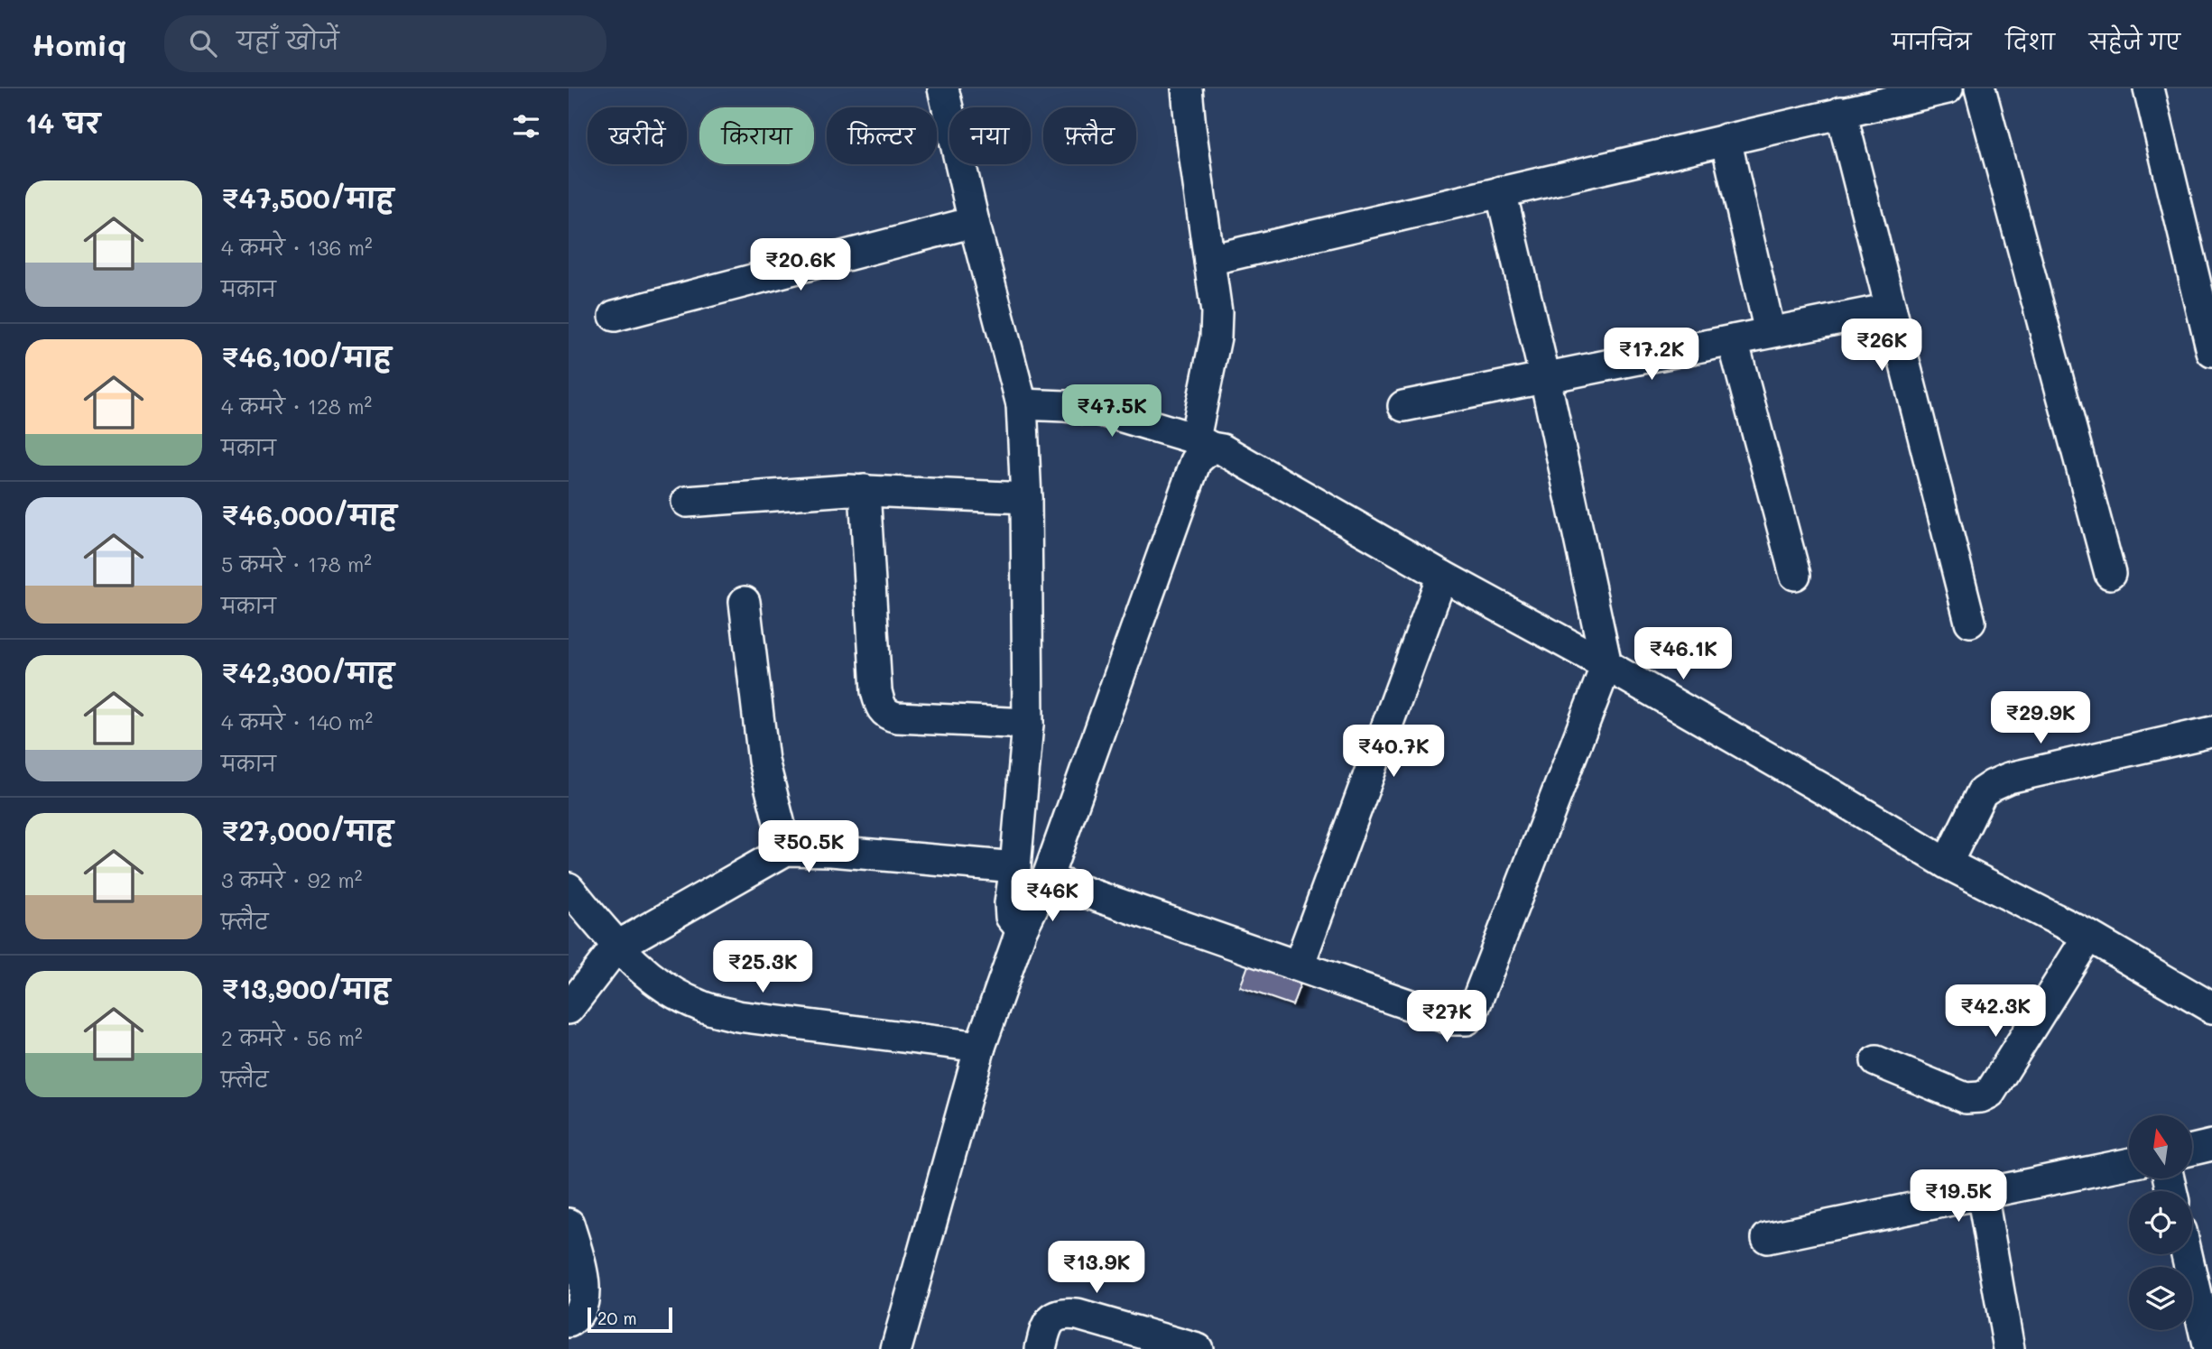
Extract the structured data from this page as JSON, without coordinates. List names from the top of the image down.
{
  "scale_bar": "20 m",
  "north": "top",
  "page": {
    "header": "Homiq",
    "search": "यहाँ खोजें",
    "nav": ["मानचित्र", "दिशा", "सहेजे गए"],
    "heading": "14 घर",
    "chip": [
      "खरीदें",
      "किराया",
      "फ़िल्टर",
      "नया",
      "फ़्लैट"
    ],
    "list": [
      {
        "name": "₹47,500/माह",
        "note": "4 कमरे · 136 m² · मकान"
      },
      {
        "name": "₹46,100/माह",
        "note": "4 कमरे · 128 m² · मकान"
      },
      {
        "name": "₹46,000/माह",
        "note": "5 कमरे · 178 m² · मकान"
      },
      {
        "name": "₹42,300/माह",
        "note": "4 कमरे · 140 m² · मकान"
      },
      {
        "name": "₹27,000/माह",
        "note": "3 कमरे · 92 m² · फ़्लैट"
      },
      {
        "name": "₹13,900/माह",
        "note": "2 कमरे · 56 m² · फ़्लैट"
      }
    ],
    "price": [
      "₹20.6K",
      "₹26K",
      "₹17.2K",
      "₹47.5K",
      "₹46.1K",
      "₹29.9K",
      "₹40.7K",
      "₹50.5K",
      "₹46K",
      "₹25.3K",
      "₹42.3K",
      "₹27K",
      "₹19.5K",
      "₹13.9K"
    ],
    "scale": "20 m"
  }
}
